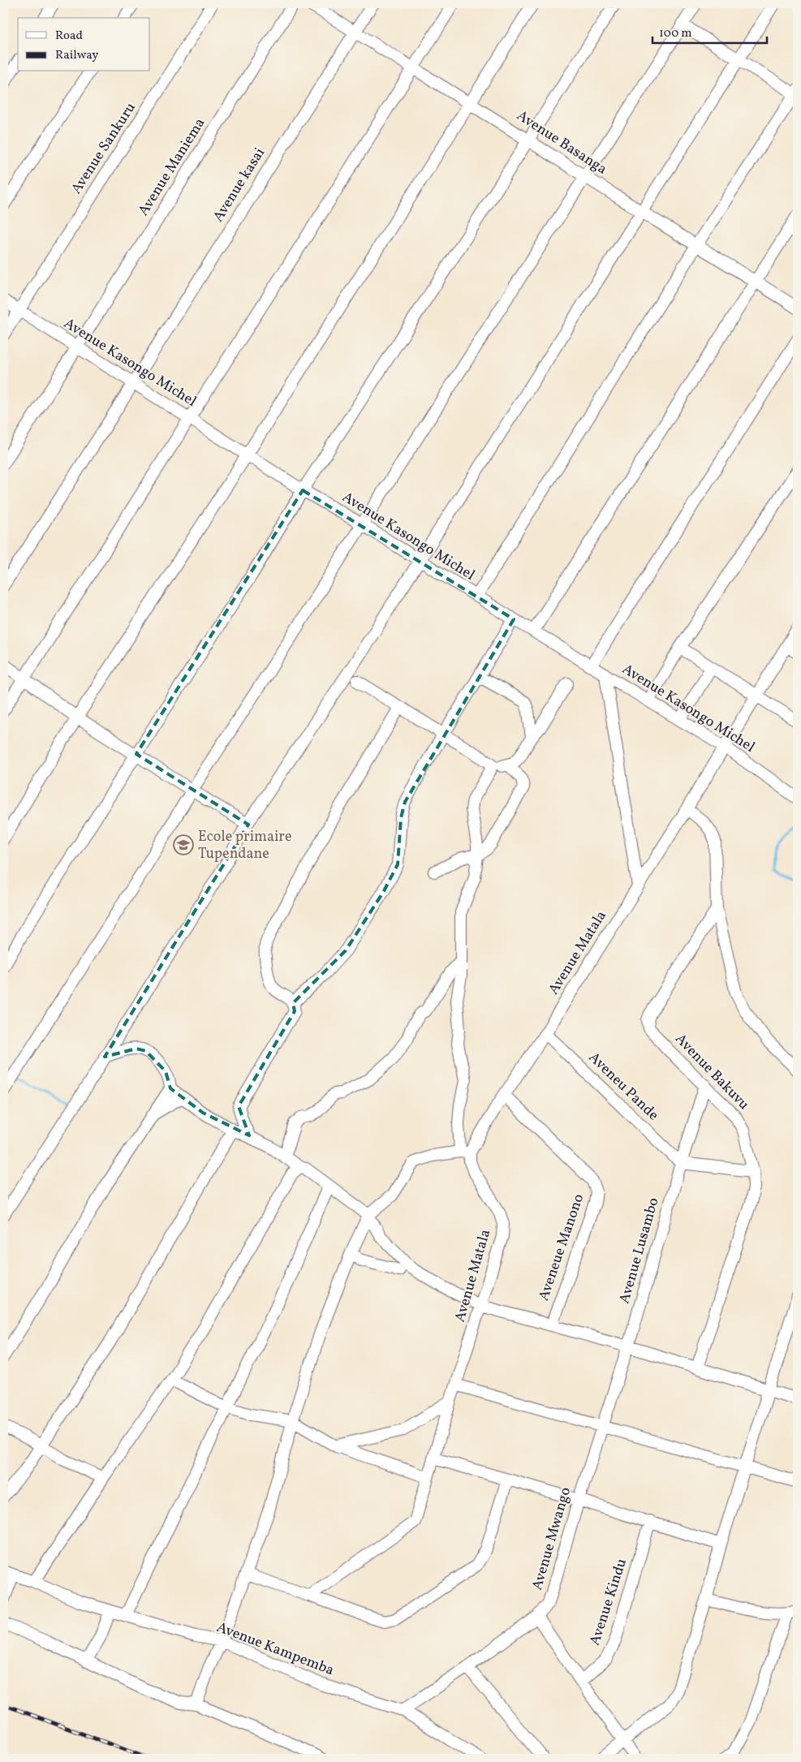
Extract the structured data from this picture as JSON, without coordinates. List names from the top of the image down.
{
  "streets": {
    "street": [
      "Avenue Basanga",
      "Avenue Sankuru",
      "Avenue Maniema",
      "Avenue kasai",
      "Avenue Kasongo Michel",
      "Avenue Matala",
      "Avenue Bakuvu",
      "Aveneu Pande",
      "Aveneue Manono",
      "Avenue Lusambo",
      "Avenue Mwango",
      "Avenue Kindu",
      "Avenue Kampemba"
    ]
  },
  "crossings": [
    ["Avenue Basanga", "Avenue kasai"],
    ["Avenue Sankuru", "Avenue Kasongo Michel"],
    ["Avenue Maniema", "Avenue Kasongo Michel"],
    ["Avenue kasai", "Avenue Kasongo Michel"],
    ["Avenue Kasongo Michel", "Avenue Matala"],
    ["Avenue Matala", "Aveneu Pande"],
    ["Avenue Matala", "Aveneue Manono"],
    ["Avenue Bakuvu", "Avenue Lusambo"],
    ["Aveneu Pande", "Avenue Lusambo"],
    ["Avenue Lusambo", "Avenue Mwango"],
    ["Avenue Mwango", "Avenue Kampemba"]
  ],
  "places": {
    "school or university": ["Ecole primaire Tupendane"]
  },
  "legend": ["Road", "Railway"],
  "scale_bar": "100 m"
}
